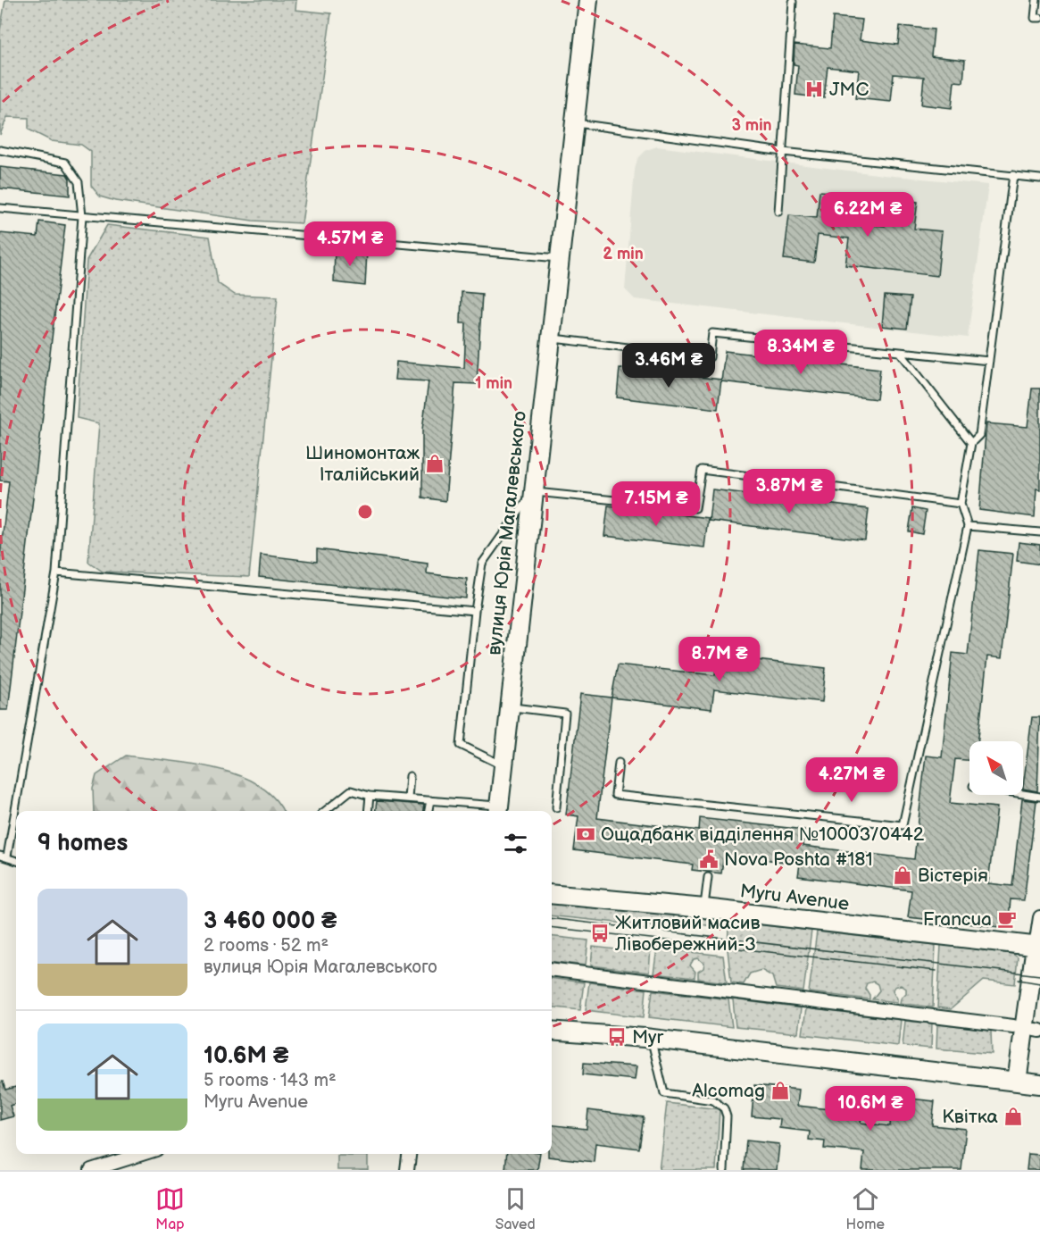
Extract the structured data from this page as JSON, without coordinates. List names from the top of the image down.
{
  "streets": {
    "street": ["вулиця Юрія Магалевського", "Myru Avenue"]
  },
  "places": {
    "hospital": ["JMC"],
    "shop": [
      "Шиномонтаж Італійський",
      "Вістерія",
      "Alcomag",
      "Квітка"
    ],
    "bank": ["Ощадбанк відділення №10003/0442"],
    "public building": ["Nova Poshta #181"],
    "cafe": ["Franсua"],
    "bus stop": ["Житловий масив Лівобережний-3", "Myr"]
  },
  "north": "top left",
  "page": {
    "price": [
      "6.22M ₴",
      "4.57M ₴",
      "8.34M ₴",
      "3.46M ₴",
      "3.87M ₴",
      "7.15M ₴",
      "8.7M ₴",
      "4.27M ₴",
      "10.6M ₴"
    ],
    "heading": "9 homes",
    "list": [
      {
        "name": "3 460 000 ₴",
        "note": "2 rooms · 52 m² · вулиця Юрія Магалевського"
      },
      {
        "name": "10.6M ₴",
        "note": "5 rooms · 143 m² · Myru Avenue"
      }
    ],
    "tabs": ["Map", "Saved", "Home"]
  },
  "rings": ["3 min", "2 min", "1 min"]
}
